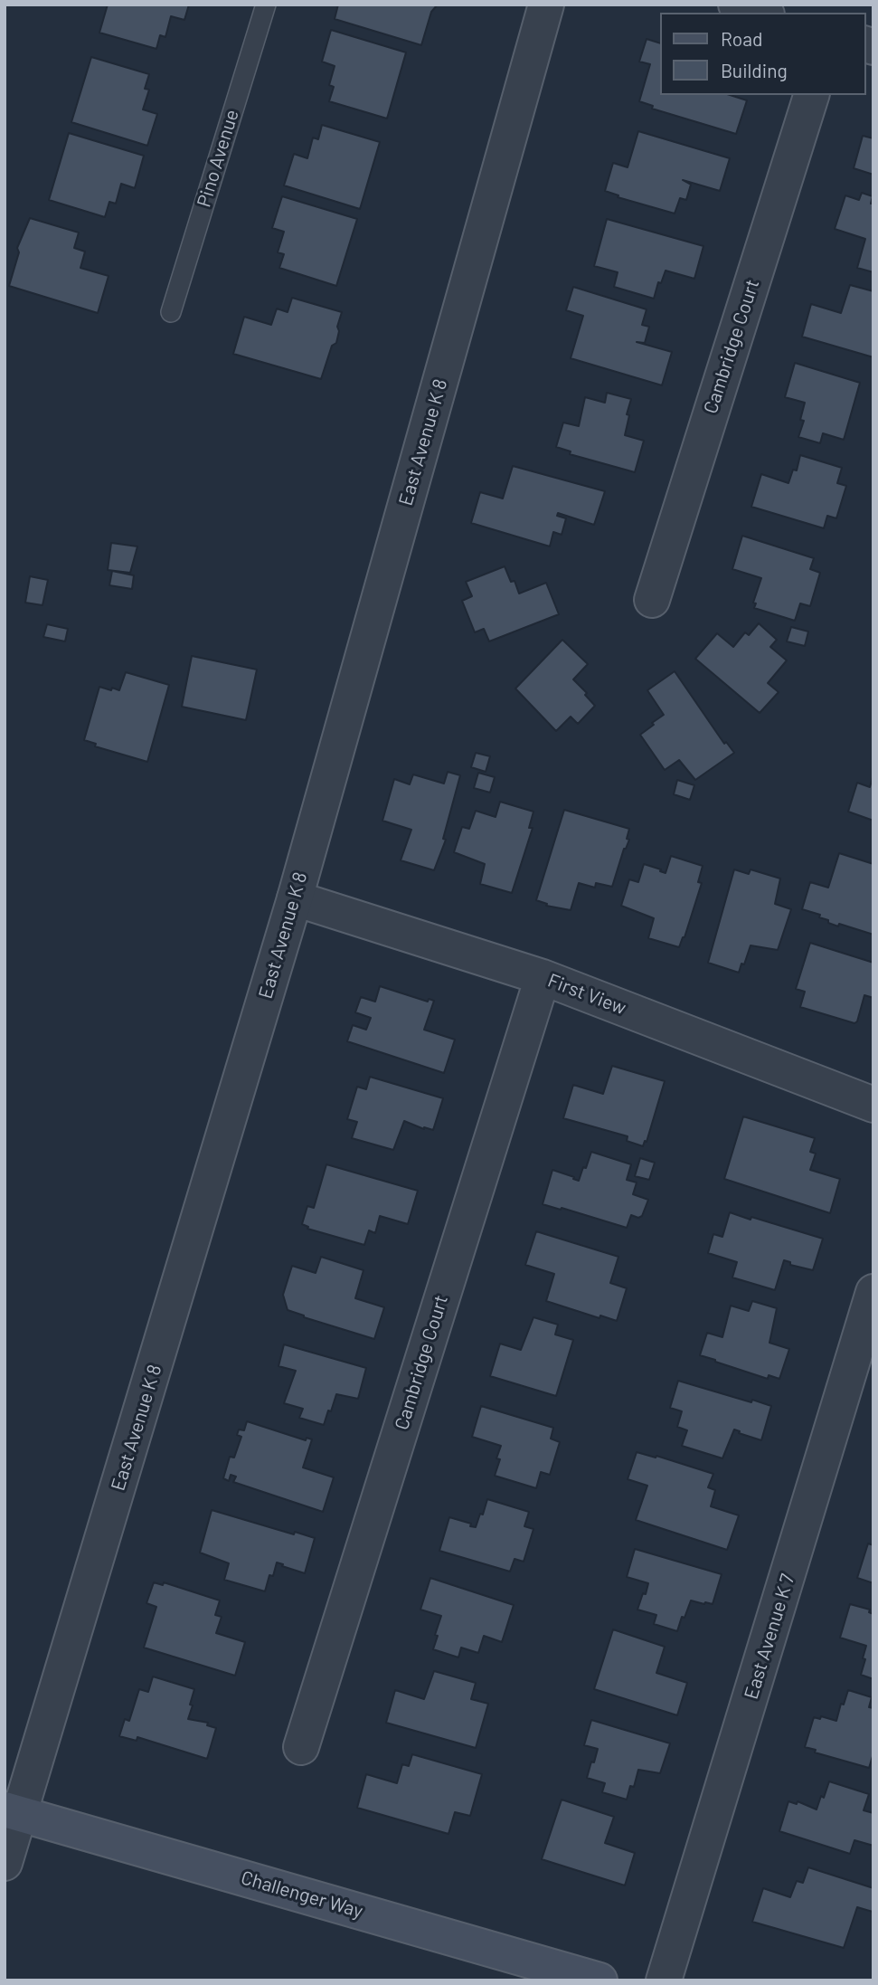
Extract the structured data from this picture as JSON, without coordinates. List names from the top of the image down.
{
  "streets": {
    "main road": ["Challenger Way"],
    "street": [
      "Cambridge Court",
      "East Avenue K 8",
      "First View",
      "East Avenue K 7"
    ],
    "lane": ["Pino Avenue"]
  },
  "crossings": [
    ["Cambridge Court", "First View"],
    ["East Avenue K 8", "First View"],
    ["East Avenue K 8", "Challenger Way"]
  ],
  "legend": ["Road", "Building"]
}
